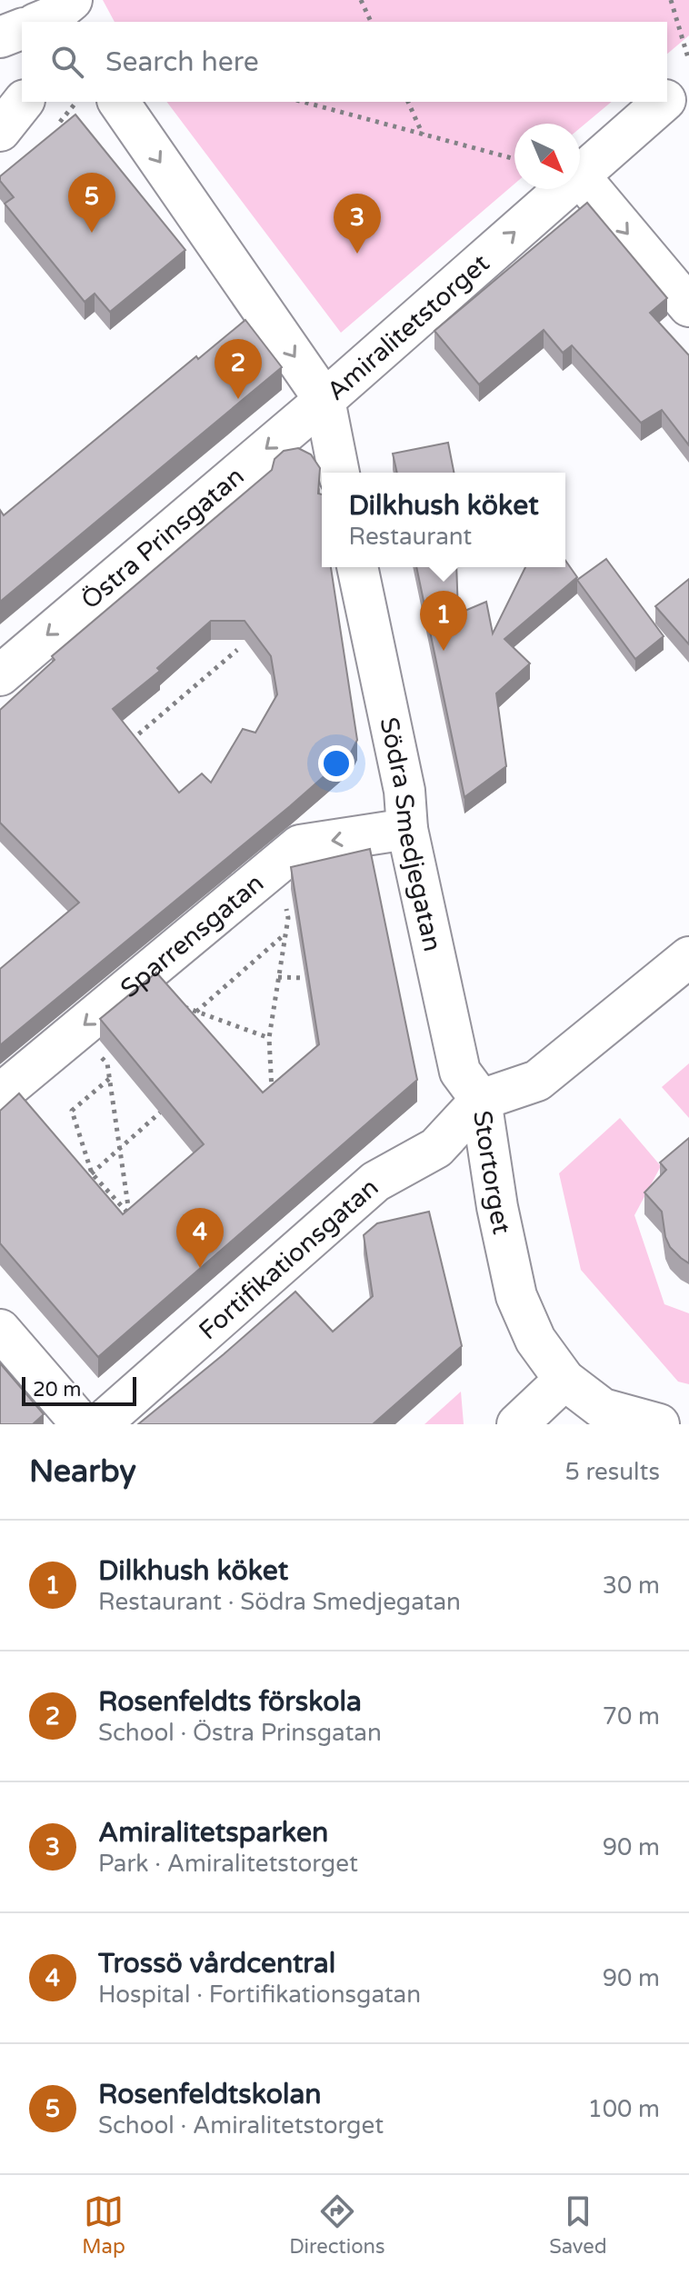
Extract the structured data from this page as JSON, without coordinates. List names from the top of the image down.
{
  "streets": {
    "street": [
      "Amiralitetstorget",
      "Östra Prinsgatan",
      "Södra Smedjegatan",
      "Sparrensgatan",
      "Stortorget",
      "Fortifikationsgatan"
    ]
  },
  "crossings": [
    ["Amiralitetstorget", "Östra Prinsgatan"],
    ["Södra Smedjegatan", "Sparrensgatan"],
    ["Södra Smedjegatan", "Stortorget"],
    ["Södra Smedjegatan", "Fortifikationsgatan"],
    ["Stortorget", "Fortifikationsgatan"]
  ],
  "one_way": ["Östra Prinsgatan", "Sparrensgatan"],
  "scale_bar": "20 m",
  "north": "bottom right",
  "page": {
    "search": "Search here",
    "pins": [
      "5",
      "3",
      "2",
      "1",
      "4"
    ],
    "popup": ["Dilkhush köket", "Restaurant"],
    "scale": "20 m",
    "heading": ["Nearby", "5 results"],
    "list": [
      {
        "mark": "1",
        "name": "Dilkhush köket",
        "note": "Restaurant · Södra Smedjegatan",
        "value": "30 m"
      },
      {
        "mark": "2",
        "name": "Rosenfeldts förskola",
        "note": "School · Östra Prinsgatan",
        "value": "70 m"
      },
      {
        "mark": "3",
        "name": "Amiralitetsparken",
        "note": "Park · Amiralitetstorget",
        "value": "90 m"
      },
      {
        "mark": "4",
        "name": "Trossö vårdcentral",
        "note": "Hospital · Fortifikationsgatan",
        "value": "90 m"
      },
      {
        "mark": "5",
        "name": "Rosenfeldtskolan",
        "note": "School · Amiralitetstorget",
        "value": "100 m"
      }
    ],
    "nav": ["Map", "Directions", "Saved"]
  }
}
